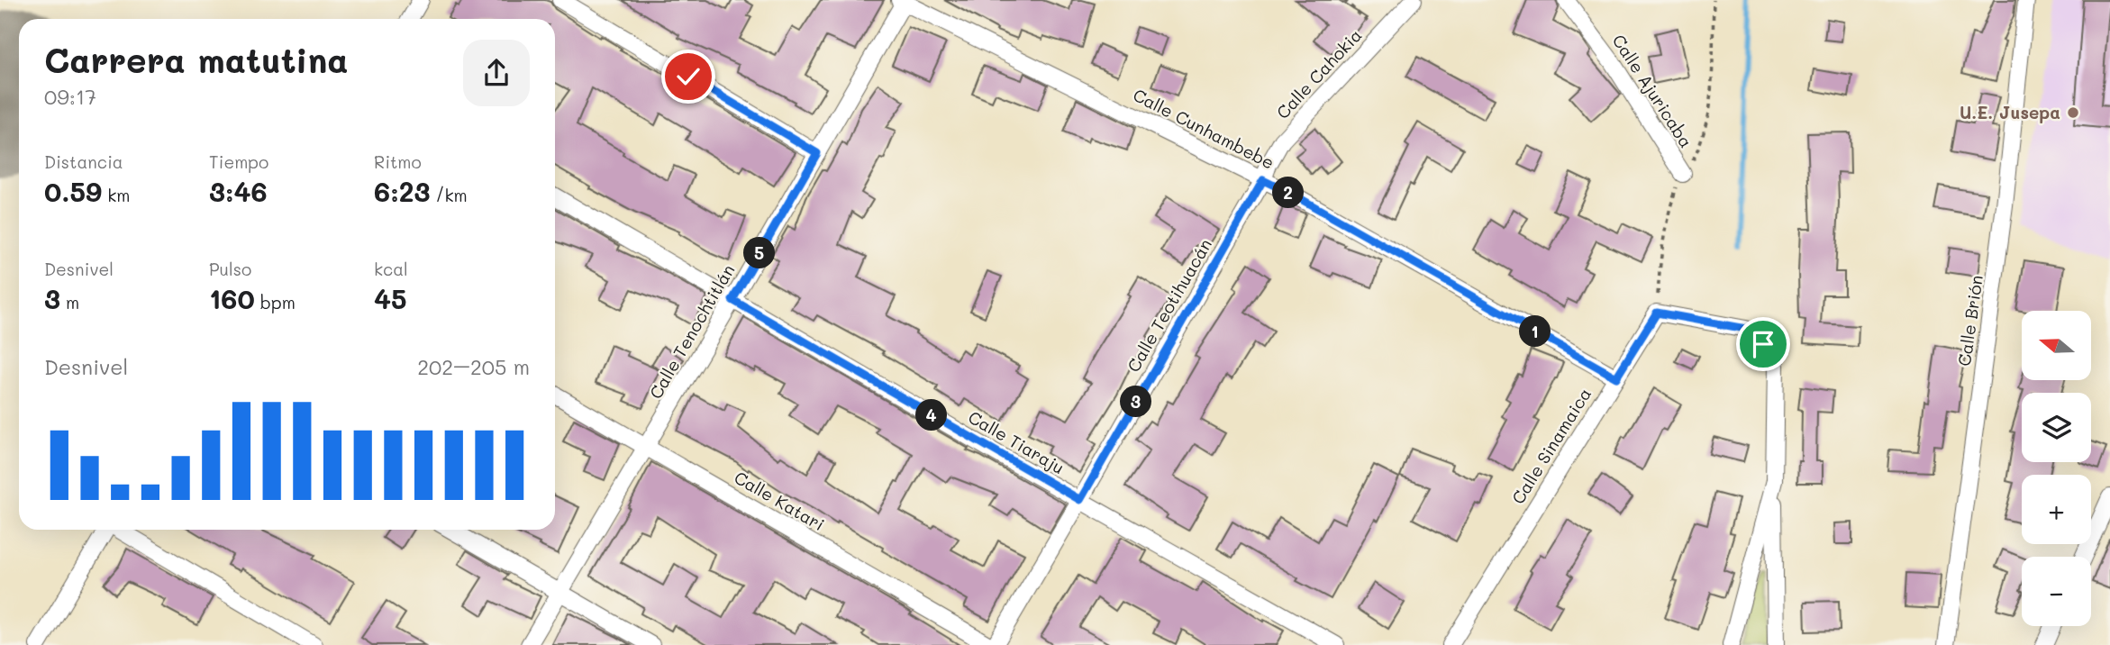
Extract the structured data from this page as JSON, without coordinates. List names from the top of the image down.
{
  "streets": {
    "street": [
      "Calle Cahokia",
      "Calle Ajuricaba",
      "Calle Cunhambebe",
      "Calle Teotihuacán",
      "Calle Brión",
      "Calle Tenochtitlán",
      "Calle Tiaraju",
      "Calle Sinamaica",
      "Calle Katari"
    ]
  },
  "crossings": [
    ["Calle Cahokia", "Calle Cunhambebe"],
    ["Calle Cahokia", "Calle Teotihuacán"],
    ["Calle Cunhambebe", "Calle Teotihuacán"],
    ["Calle Cunhambebe", "Calle Tenochtitlán"],
    ["Calle Cunhambebe", "Calle Sinamaica"],
    ["Calle Teotihuacán", "Calle Tiaraju"],
    ["Calle Tenochtitlán", "Calle Tiaraju"],
    ["Calle Tenochtitlán", "Calle Katari"]
  ],
  "places": ["U.E. Jusepa"],
  "north": "left",
  "page": {
    "heading": ["Carrera matutina", "09:17"],
    "stats": [
      ["Distancia", "0.59 km"],
      ["Tiempo", "3:46"],
      ["Ritmo", "6:23 /km"],
      ["Desnivel", "3 m"],
      ["Pulso", "160 bpm"],
      ["kcal", "45"]
    ],
    "pins": [
      "2",
      "5",
      "1",
      "3",
      "4"
    ],
    "map_buttons": ["+", "−"],
    "chart": ["Desnivel", "202–205 m"]
  }
}
